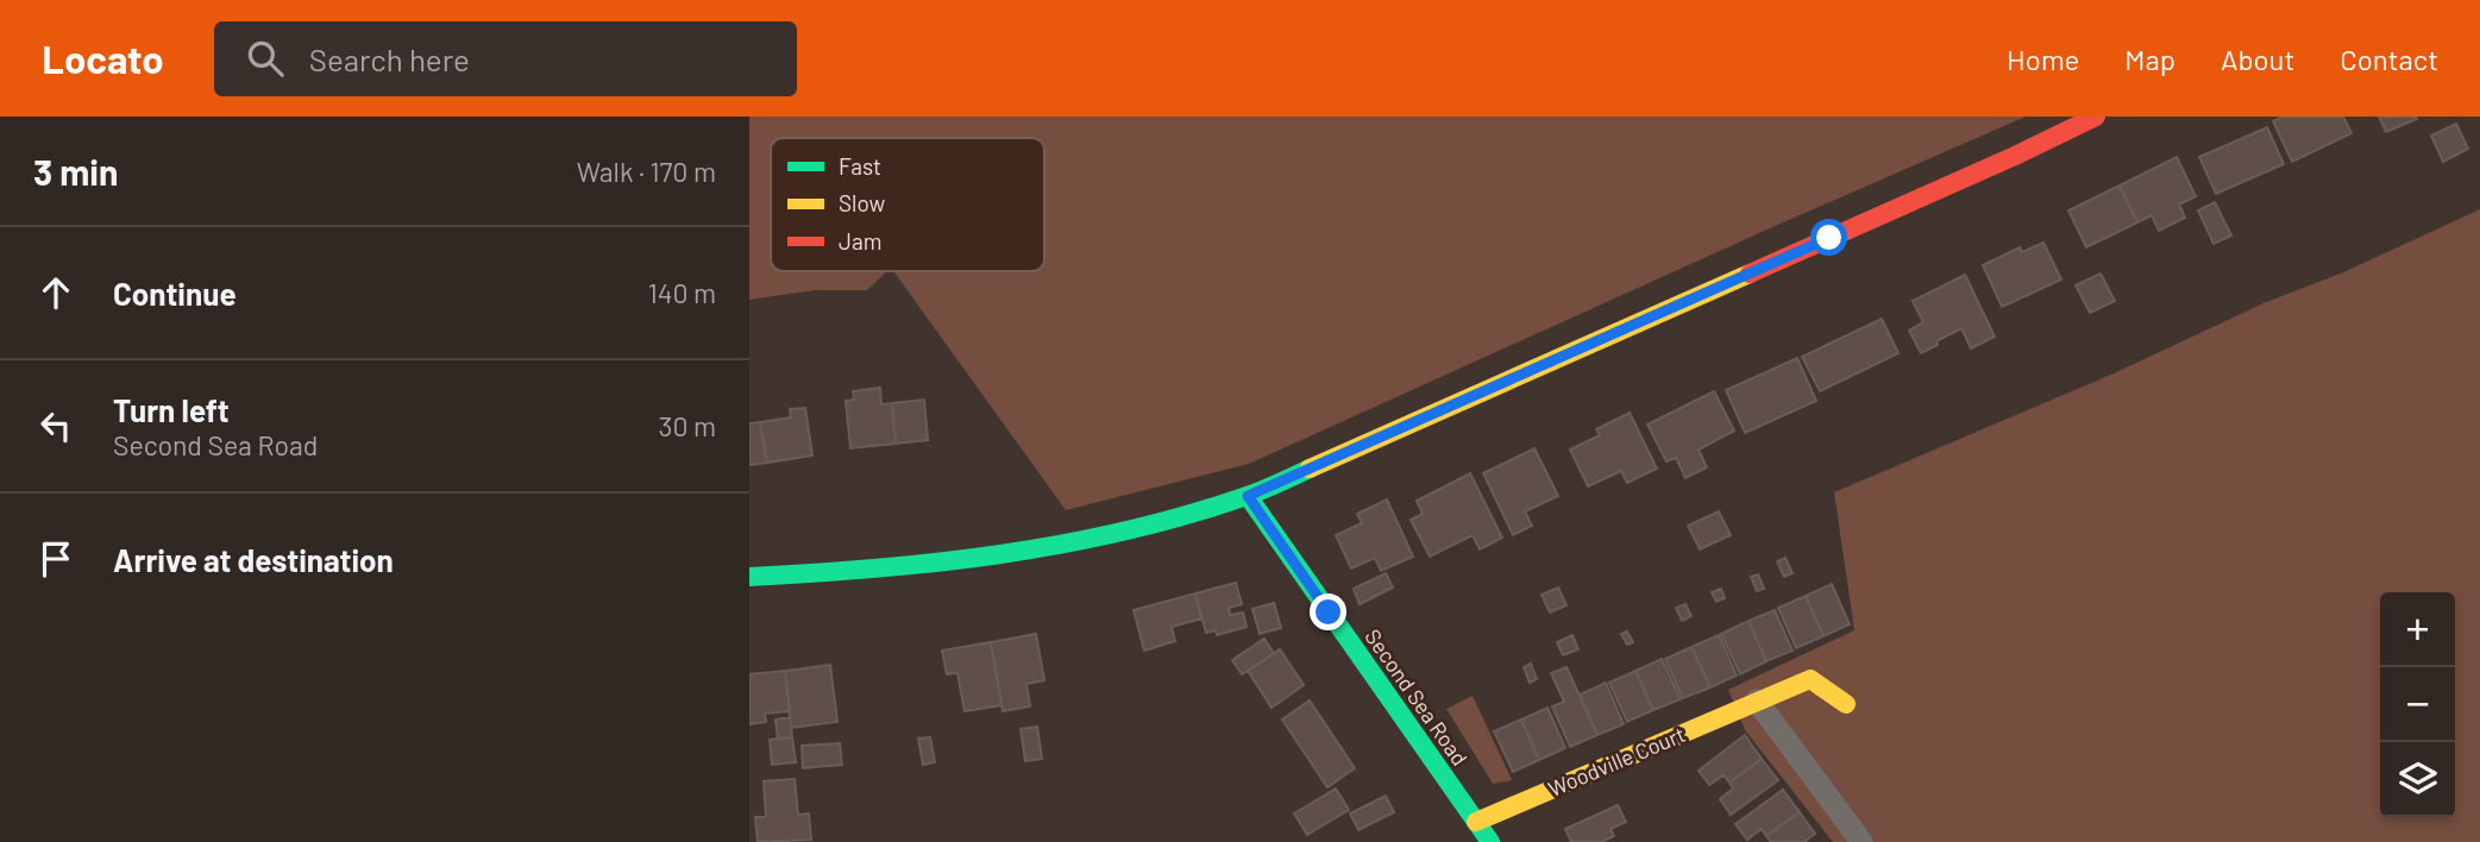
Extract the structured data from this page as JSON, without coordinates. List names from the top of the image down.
{
  "streets": {
    "main road": ["Second Sea Road", "Woodville Court"]
  },
  "crossings": [
    ["Second Sea Road", "Woodville Court"]
  ],
  "legend": ["Fast", "Slow", "Jam"],
  "page": {
    "header": "Locato",
    "search": "Search here",
    "nav": [
      "Home",
      "Map",
      "About",
      "Contact"
    ],
    "heading": ["3 min", "Walk · 170 m"],
    "list": [
      ["Continue", "140 m"],
      ["Turn left", "Second Sea Road", "30 m"],
      "Arrive at destination"
    ],
    "map_buttons": ["+", "−"]
  }
}
